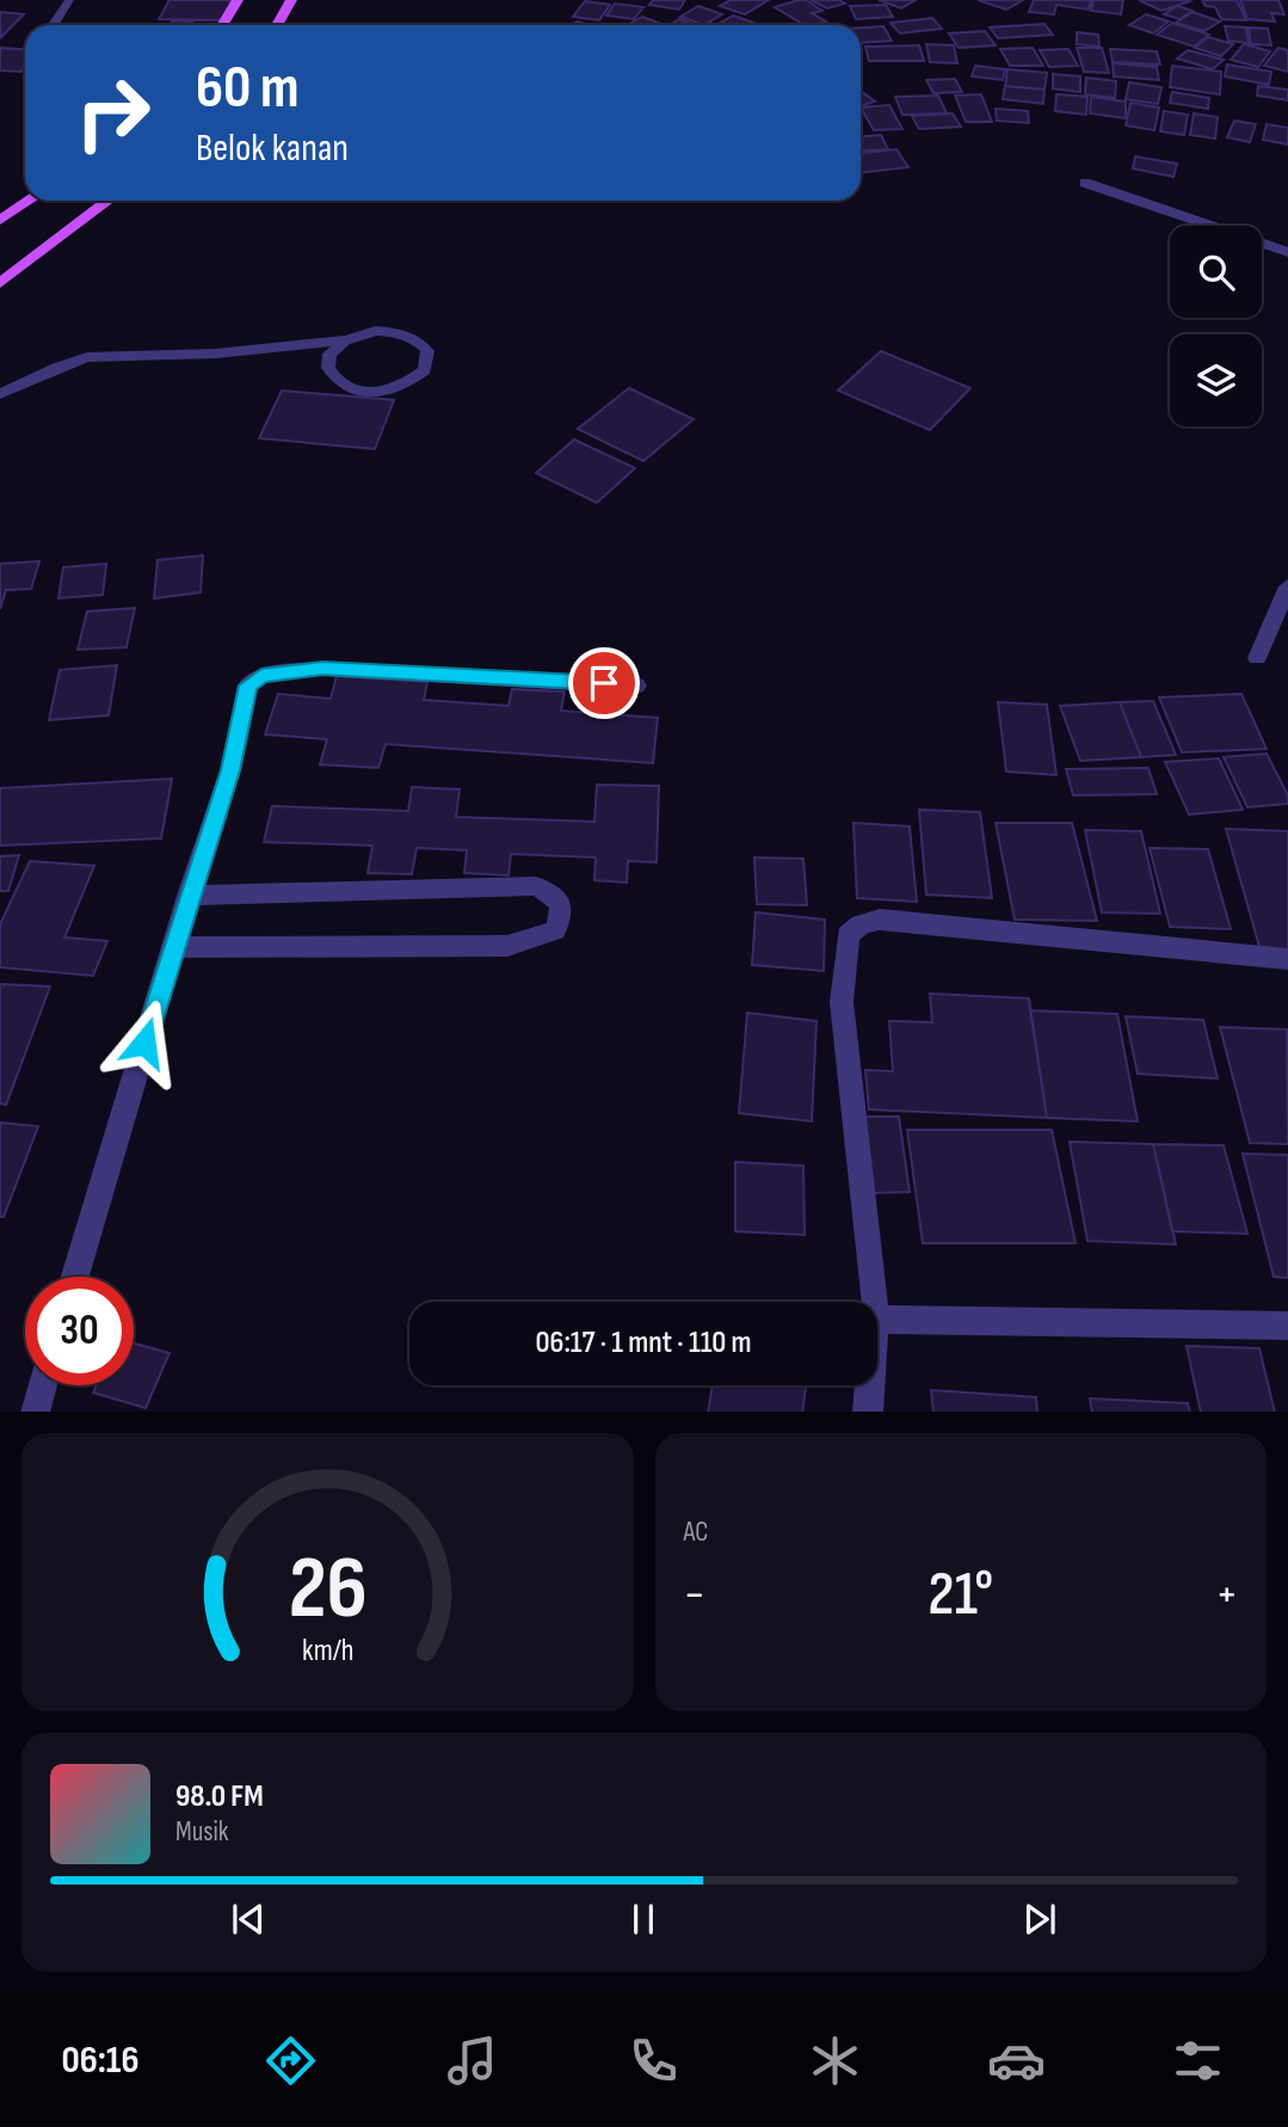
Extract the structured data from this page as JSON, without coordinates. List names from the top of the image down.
{
  "page": {
    "turn": ["60 m", "Belok kanan"],
    "limit": "30",
    "trip": "06:17 · 1 mnt · 110 m",
    "tile": "AC",
    "heat": ["−", "21°", "+"],
    "song": ["98.0 FM", "Musik"],
    "tabs": "06:16",
    "gauge": ["26", "km/h"]
  }
}
